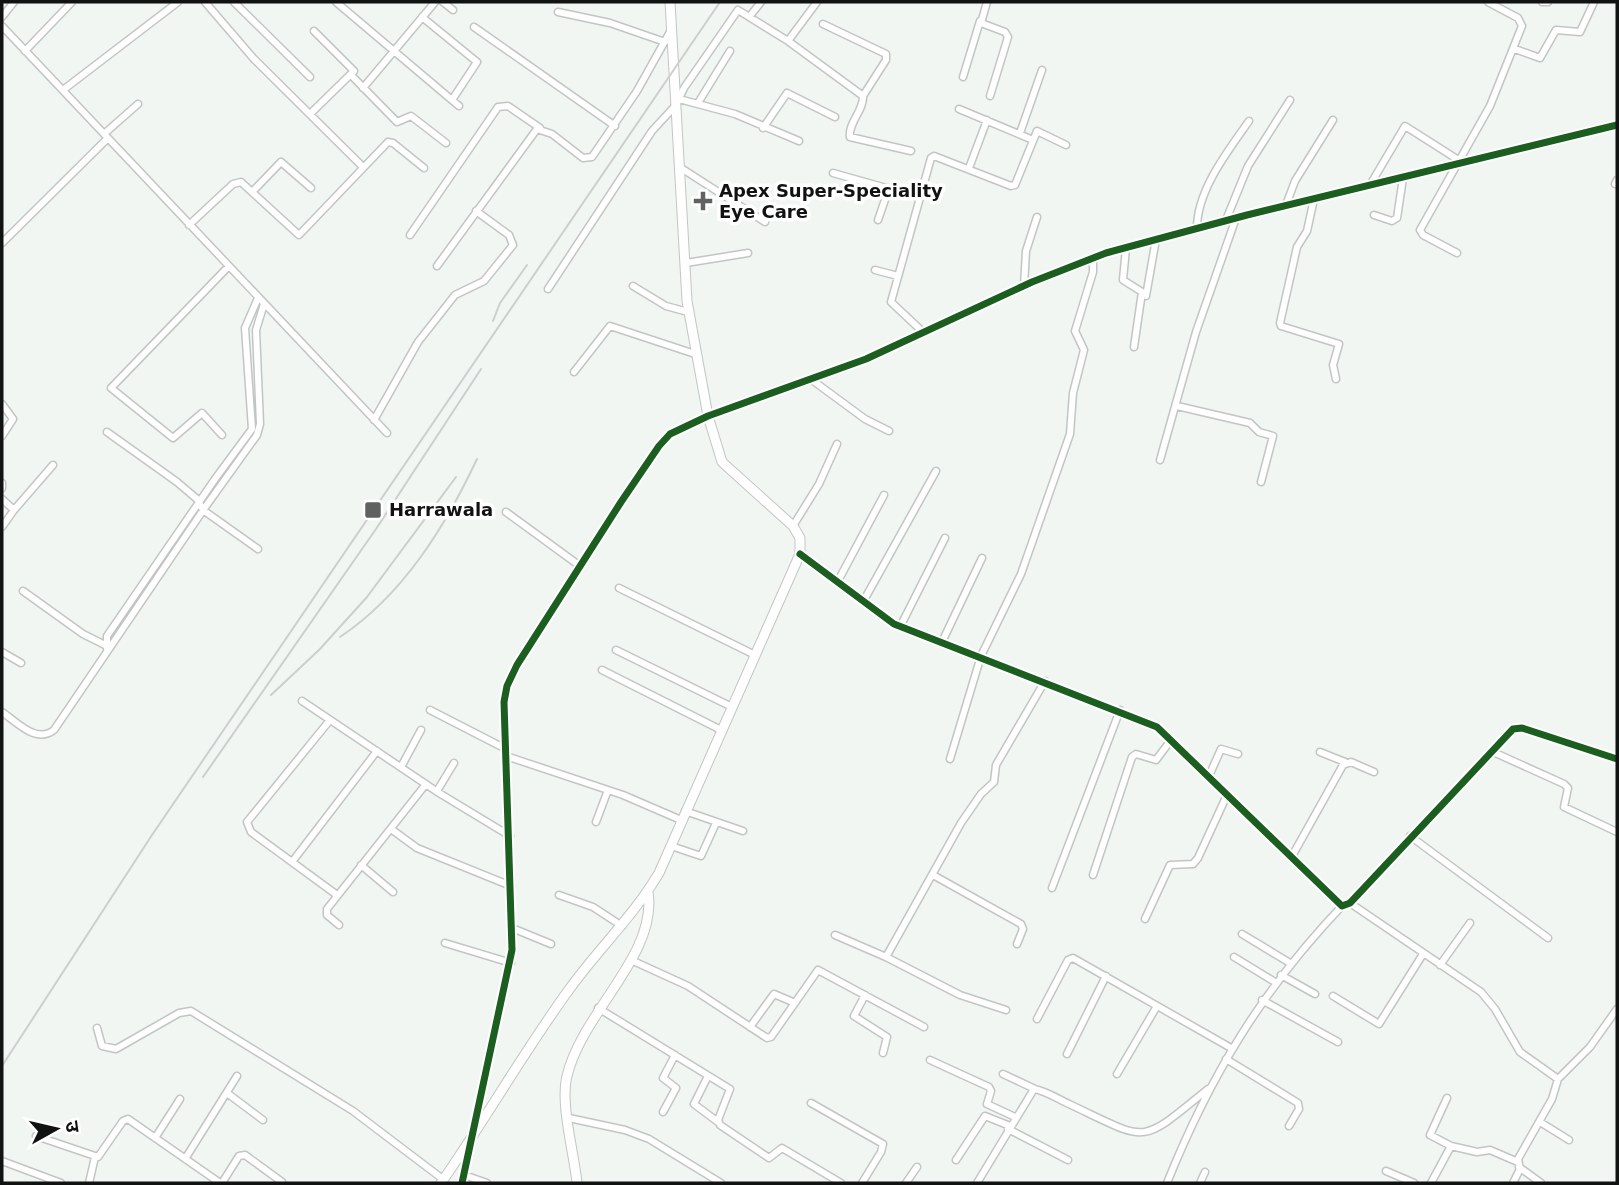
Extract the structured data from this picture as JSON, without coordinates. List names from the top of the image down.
{
  "places": {
    "health": ["Apex Super-Speciality Eye Care"],
    "transit": ["Harrawala"]
  },
  "north": "right"
}
